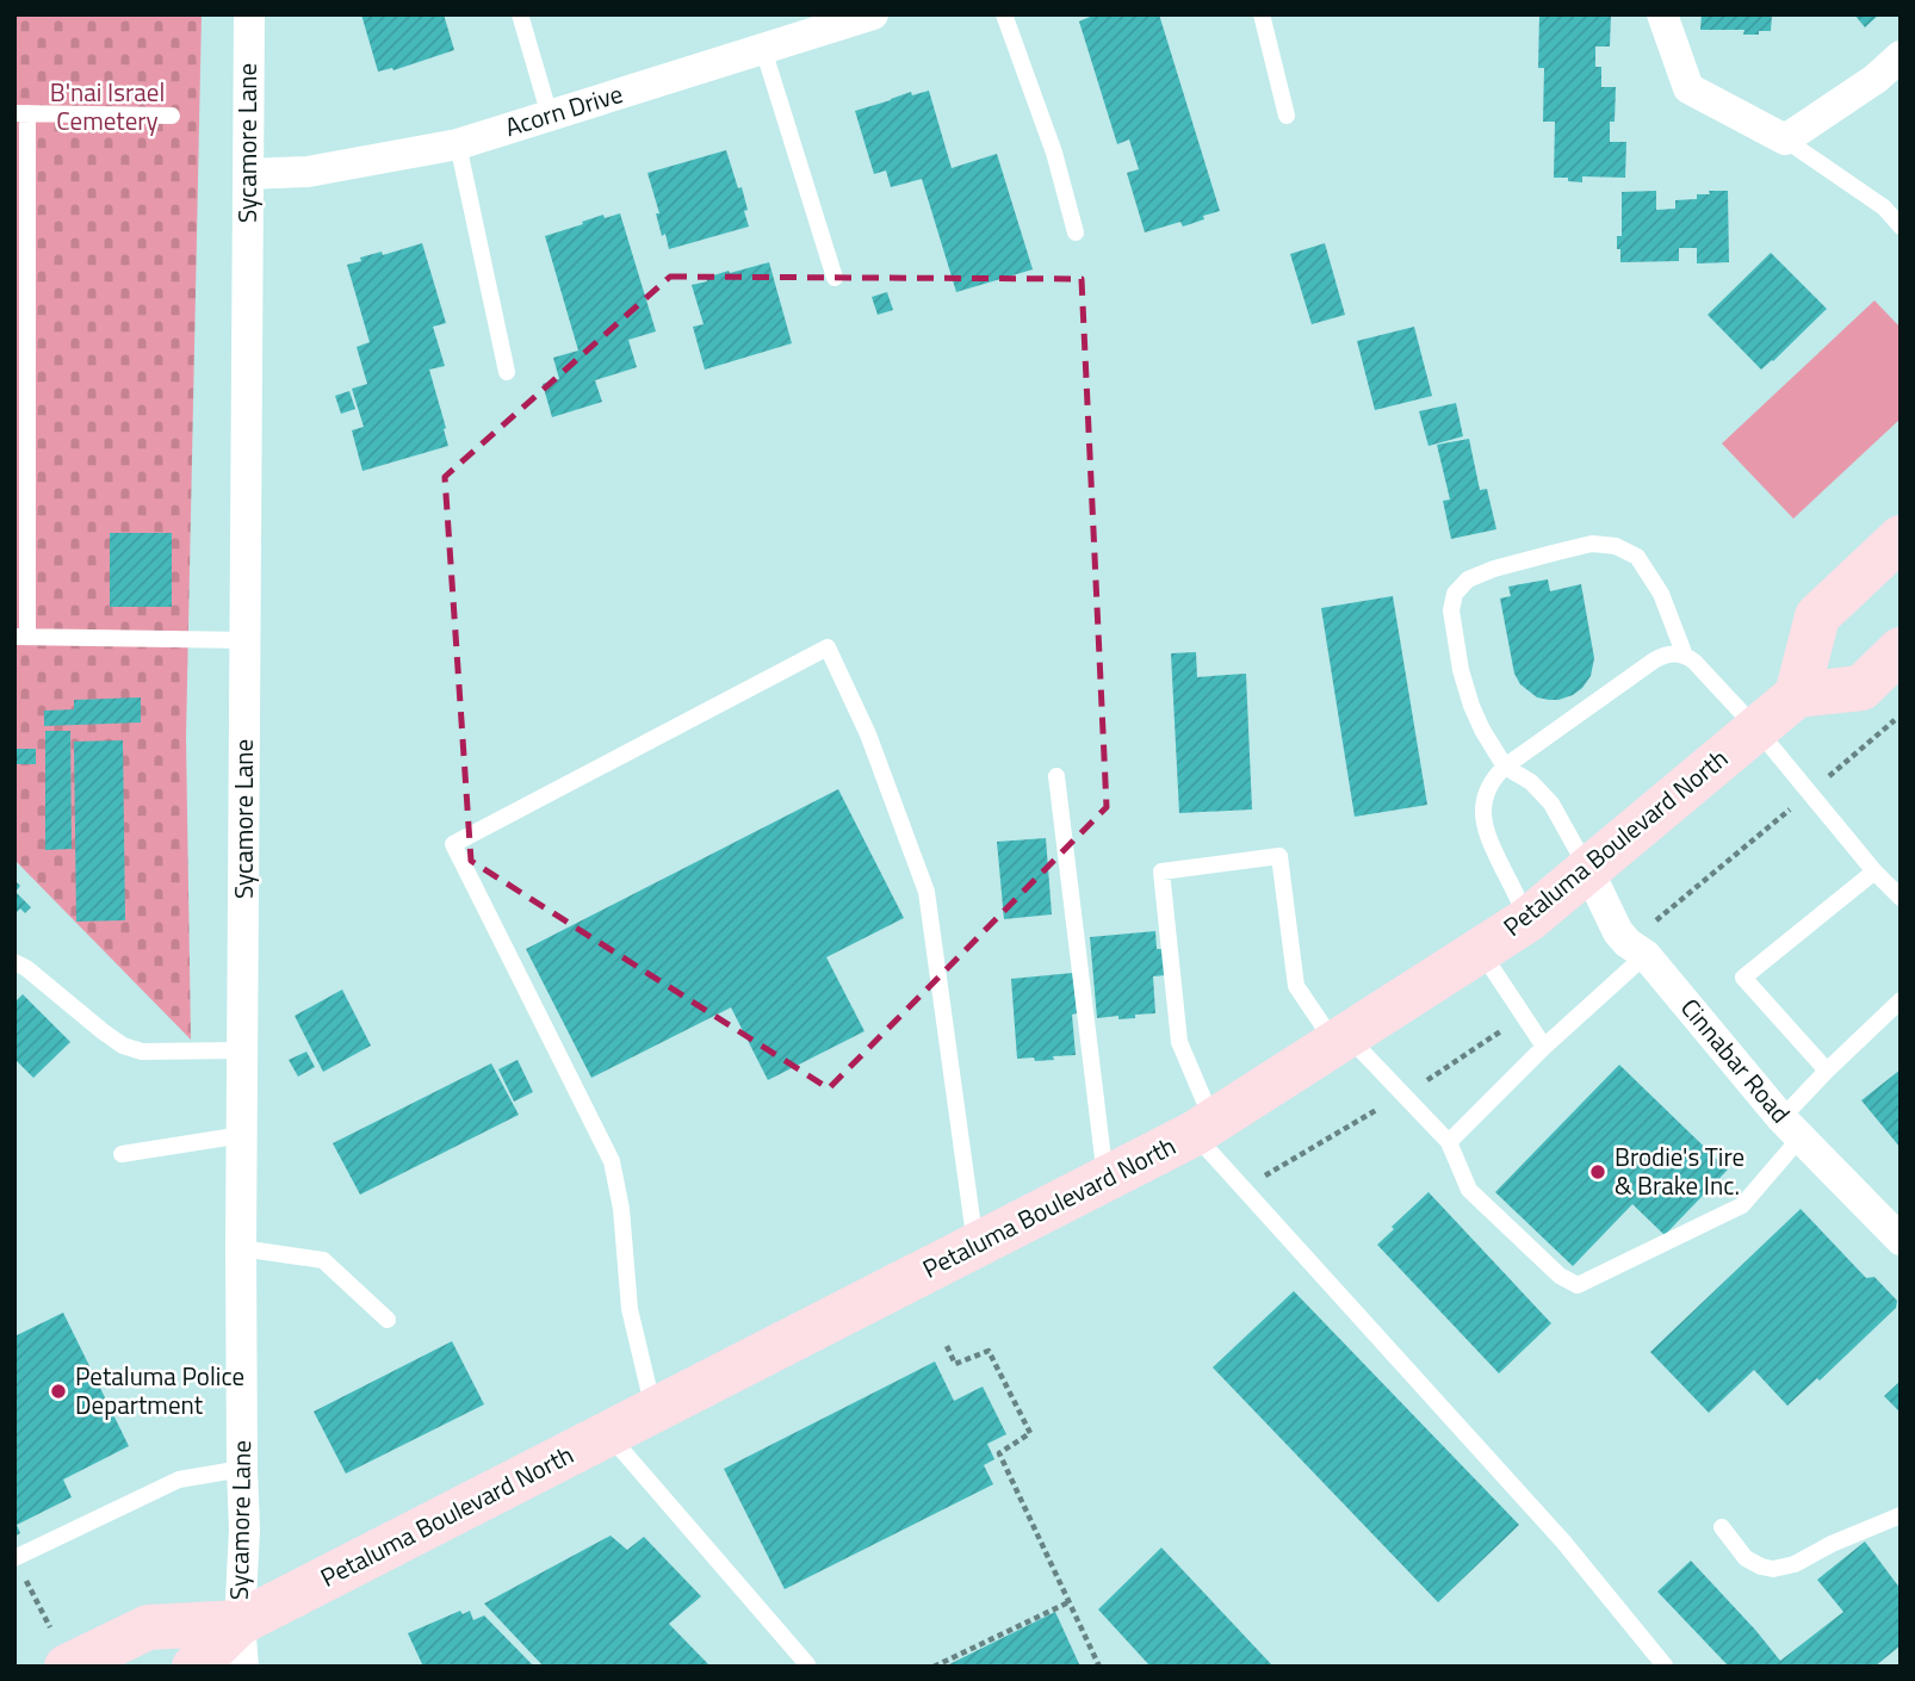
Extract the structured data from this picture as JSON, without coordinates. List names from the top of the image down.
{
  "streets": {
    "main road": ["Petaluma Boulevard North"],
    "street": ["Acorn Drive", "Sycamore Lane", "Cinnabar Road"]
  },
  "crossings": [
    ["Acorn Drive", "Sycamore Lane"],
    ["Sycamore Lane", "Petaluma Boulevard North"],
    ["Petaluma Boulevard North", "Cinnabar Road"]
  ],
  "parks": ["B'nai Israel Cemetery"],
  "places": ["Brodie's Tire & Brake Inc.", "Petaluma Police Department"]
}
